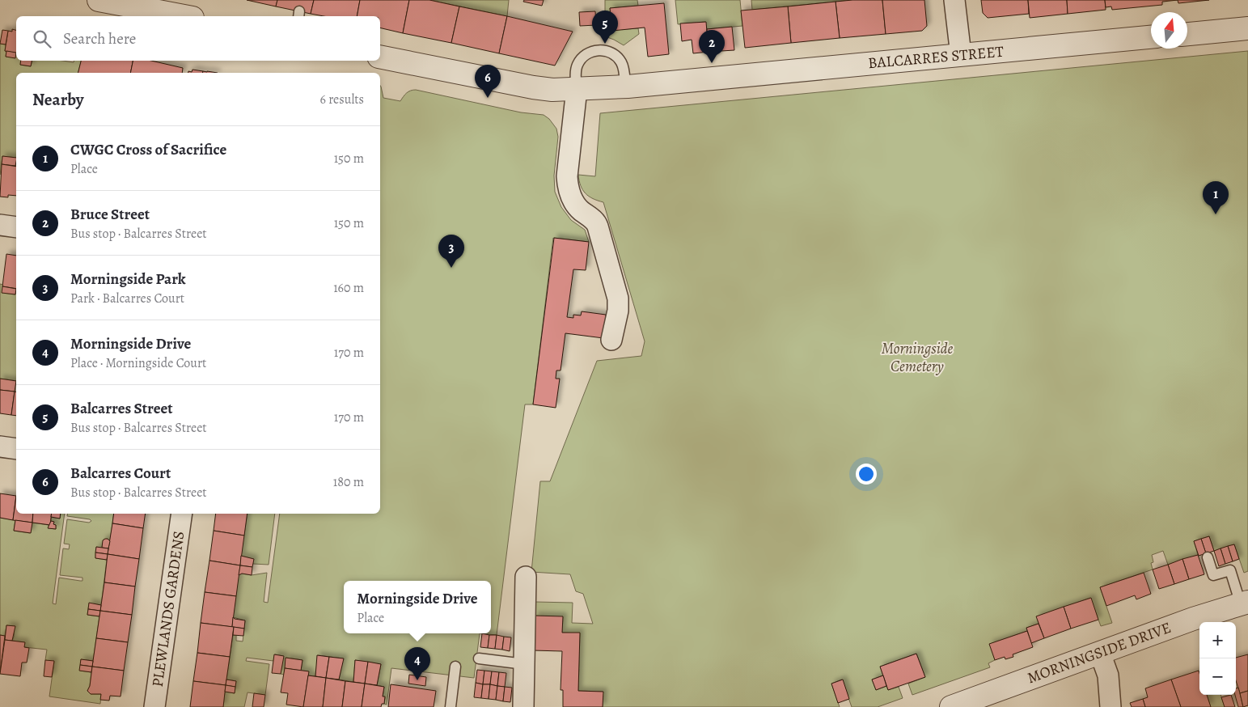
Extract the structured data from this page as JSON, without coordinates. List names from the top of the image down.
{
  "streets": {
    "street": ["BALCARRES STREET", "PLEWLANDS GARDENS", "MORNINGSIDE DRIVE"]
  },
  "parks": ["Morningside Cemetery"],
  "north": "top",
  "page": {
    "pins": [
      "5",
      "2",
      "6",
      "1",
      "3",
      "4"
    ],
    "search": "Search here",
    "heading": ["Nearby", "6 results"],
    "list": [
      {
        "mark": "1",
        "name": "CWGC Cross of Sacrifice",
        "note": "Place",
        "value": "150 m"
      },
      {
        "mark": "2",
        "name": "Bruce Street",
        "note": "Bus stop · Balcarres Street",
        "value": "150 m"
      },
      {
        "mark": "3",
        "name": "Morningside Park",
        "note": "Park · Balcarres Court",
        "value": "160 m"
      },
      {
        "mark": "4",
        "name": "Morningside Drive",
        "note": "Place · Morningside Court",
        "value": "170 m"
      },
      {
        "mark": "5",
        "name": "Balcarres Street",
        "note": "Bus stop · Balcarres Street",
        "value": "170 m"
      },
      {
        "mark": "6",
        "name": "Balcarres Court",
        "note": "Bus stop · Balcarres Street",
        "value": "180 m"
      }
    ],
    "popup": ["Morningside Drive", "Place"],
    "map_buttons": ["+", "−"]
  }
}
